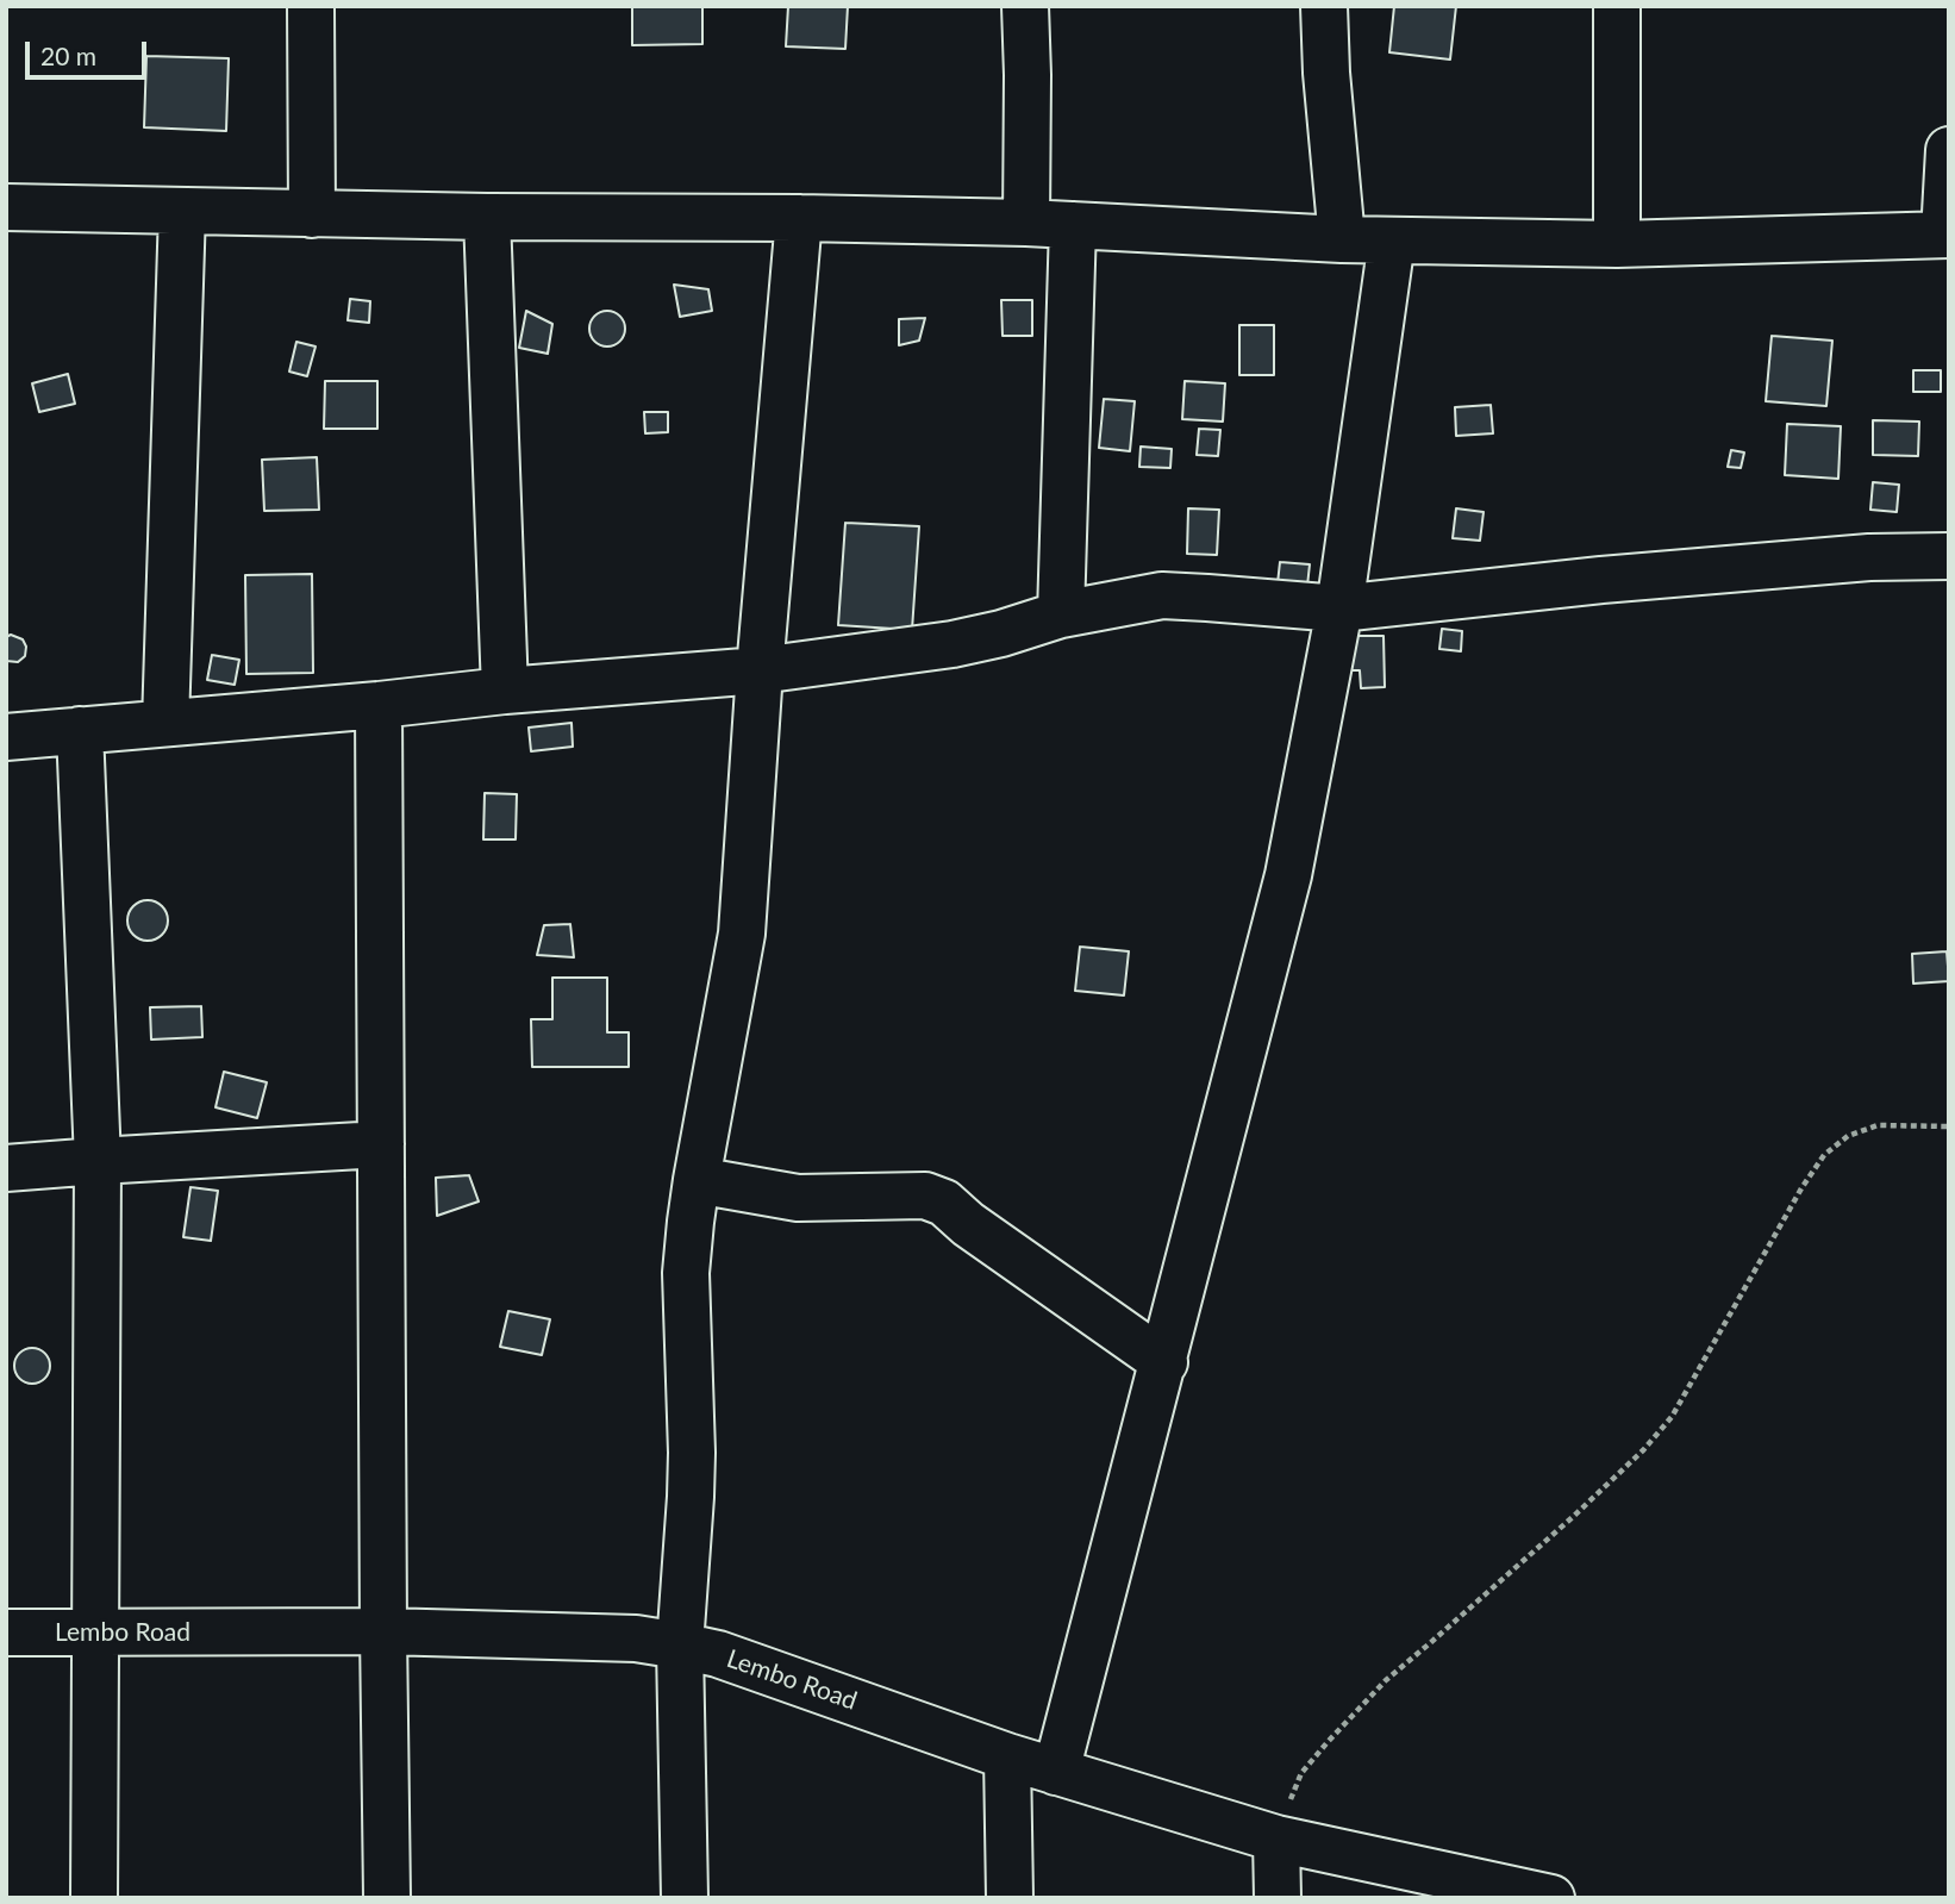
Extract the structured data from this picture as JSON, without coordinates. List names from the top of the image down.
{
  "streets": {
    "street": ["Lembo Road"]
  },
  "scale_bar": "20 m"
}
